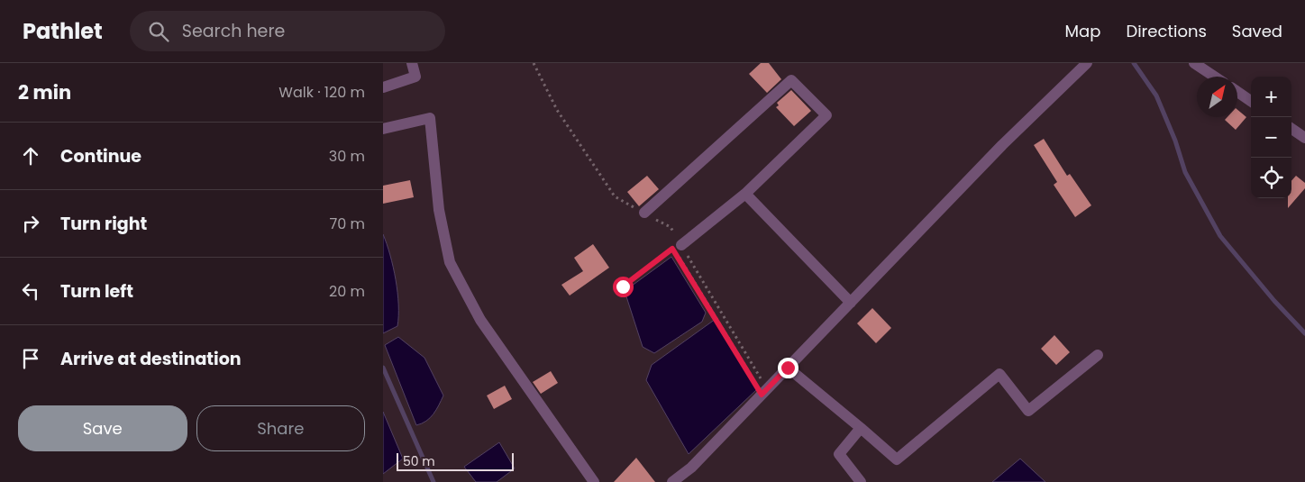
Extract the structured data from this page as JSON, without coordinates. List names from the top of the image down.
{
  "scale_bar": "50 m",
  "north": "top right",
  "page": {
    "header": "Pathlet",
    "search": "Search here",
    "nav": ["Map", "Directions", "Saved"],
    "heading": ["2 min", "Walk · 120 m"],
    "map_buttons": ["+", "−"],
    "list": [
      ["Continue", "30 m"],
      ["Turn right", "70 m"],
      ["Turn left", "20 m"],
      "Arrive at destination"
    ],
    "buttons": ["Save", "Share"],
    "scale": "50 m"
  }
}
